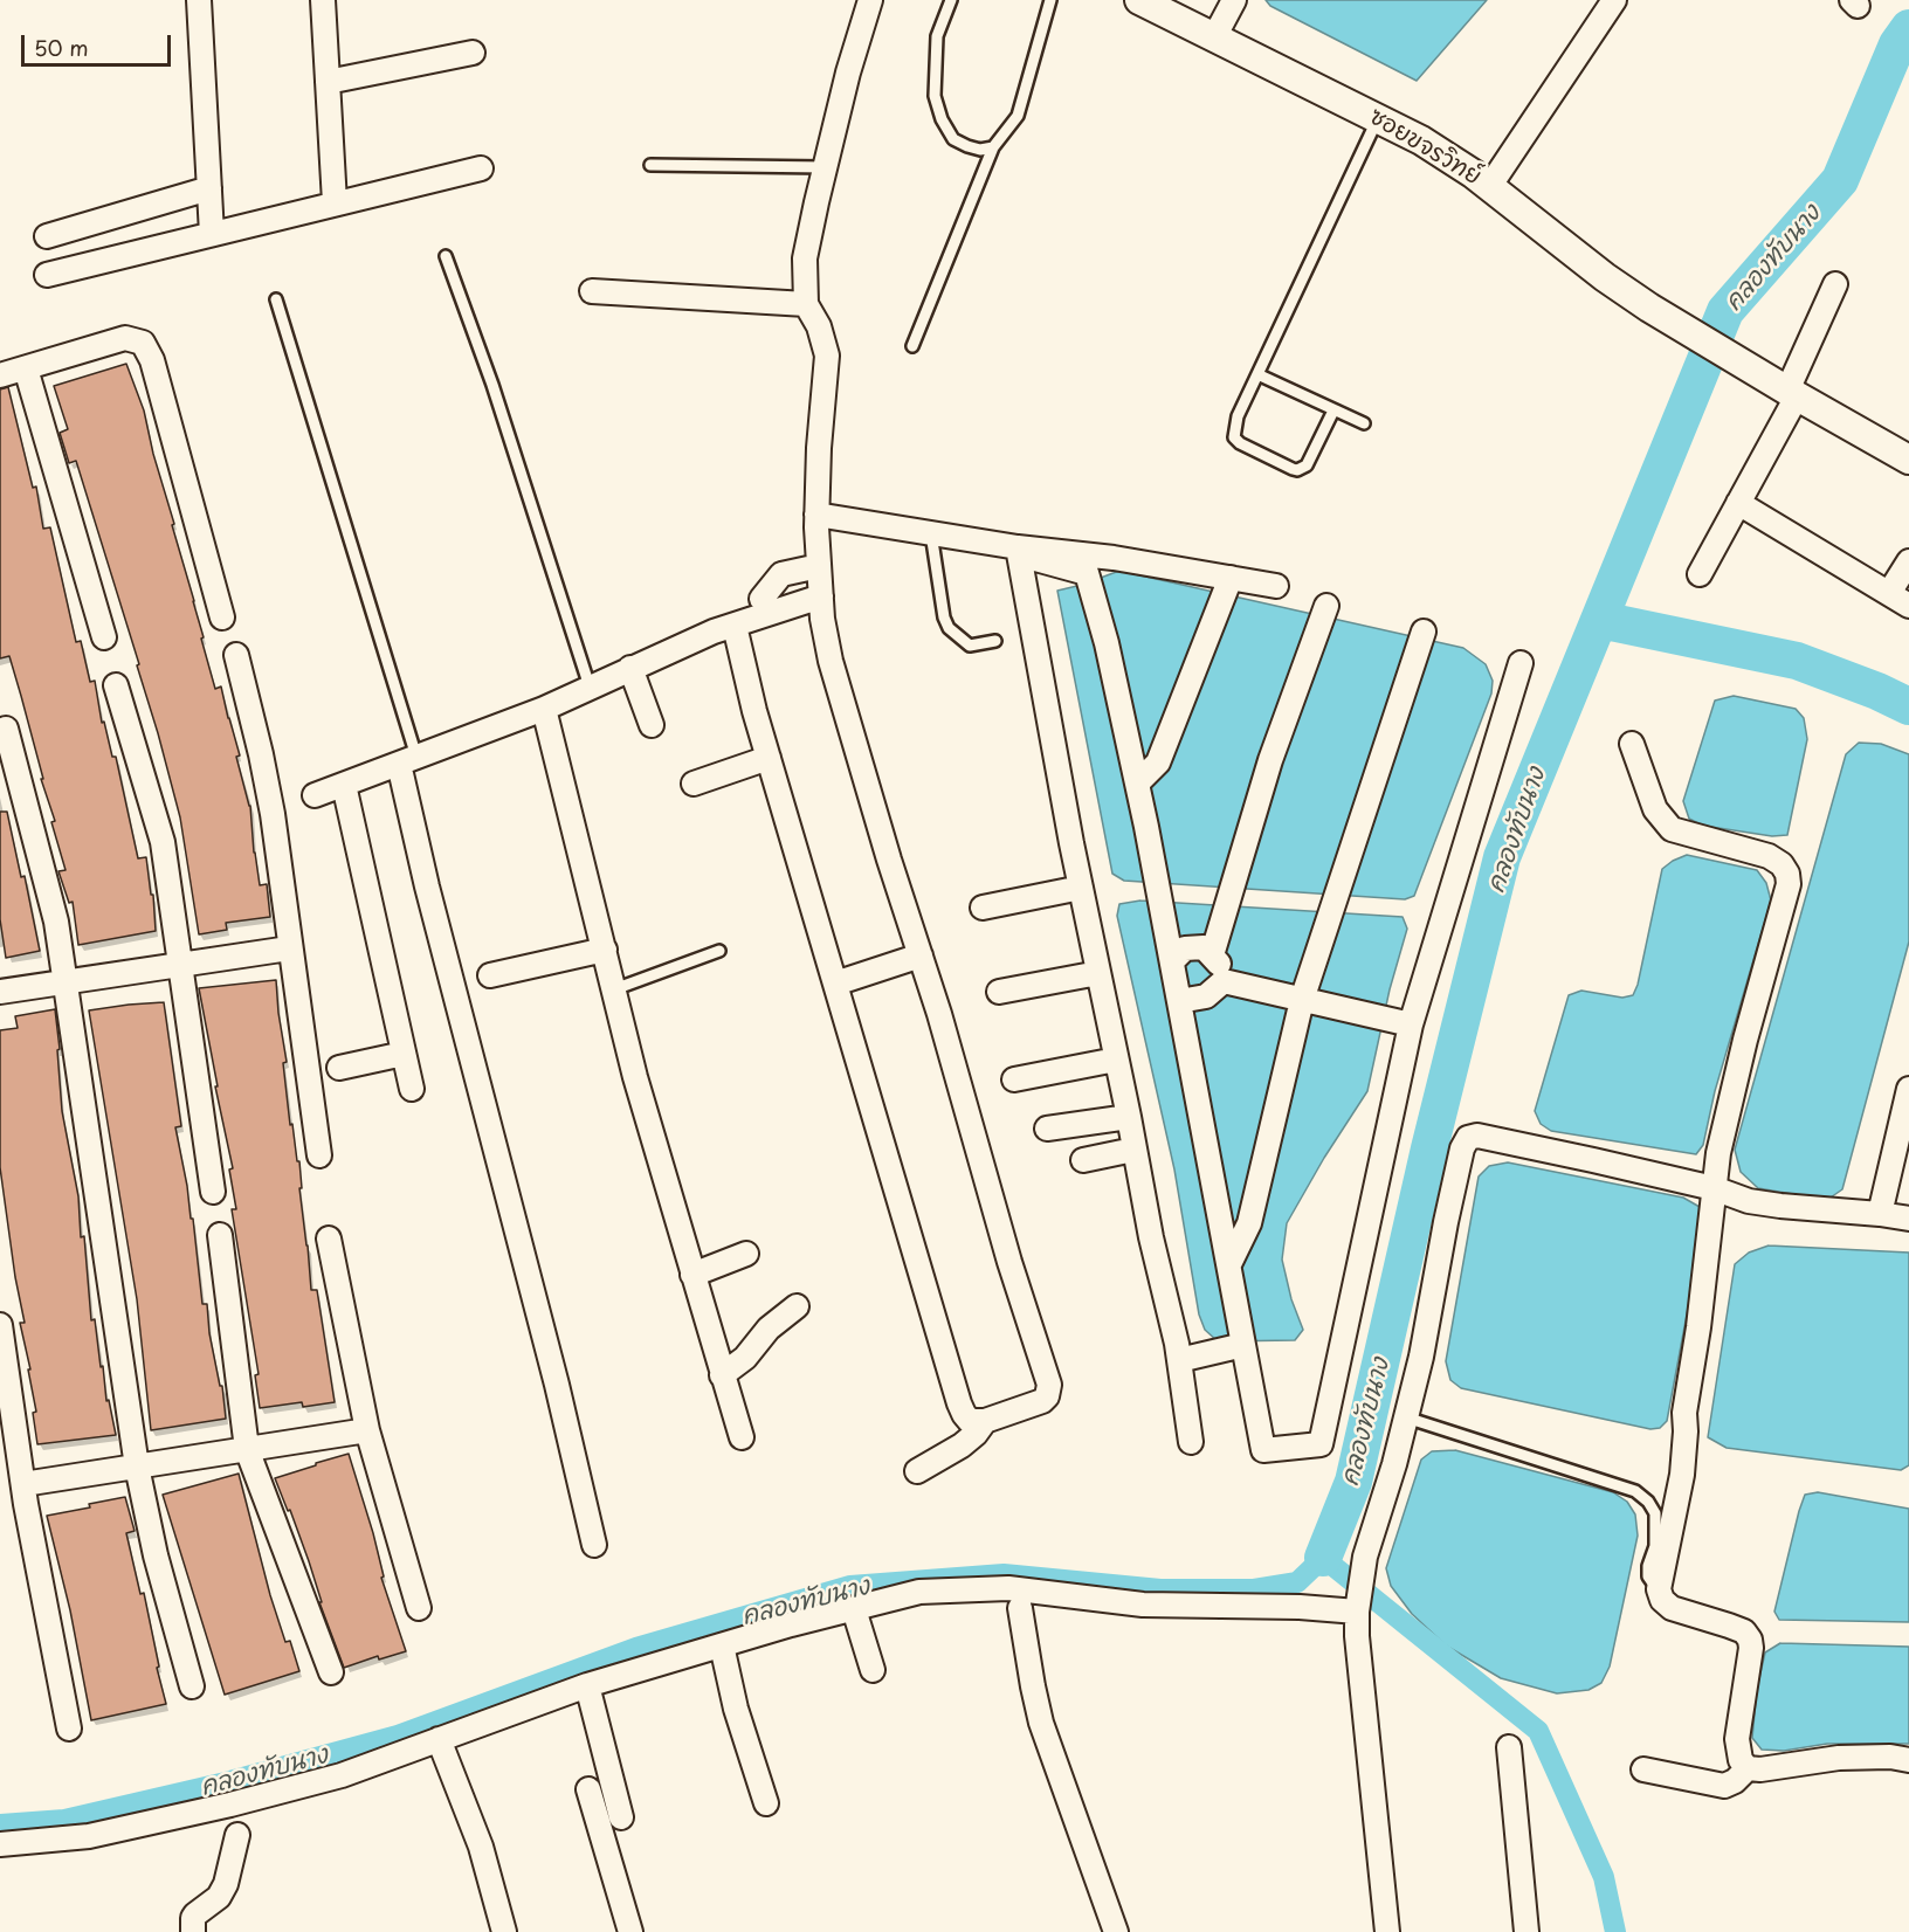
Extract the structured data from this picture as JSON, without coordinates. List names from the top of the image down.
{
  "streets": {
    "street": ["ซอยขจรวิทย์"]
  },
  "water": ["คลองทับนาง"],
  "scale_bar": "50 m"
}
